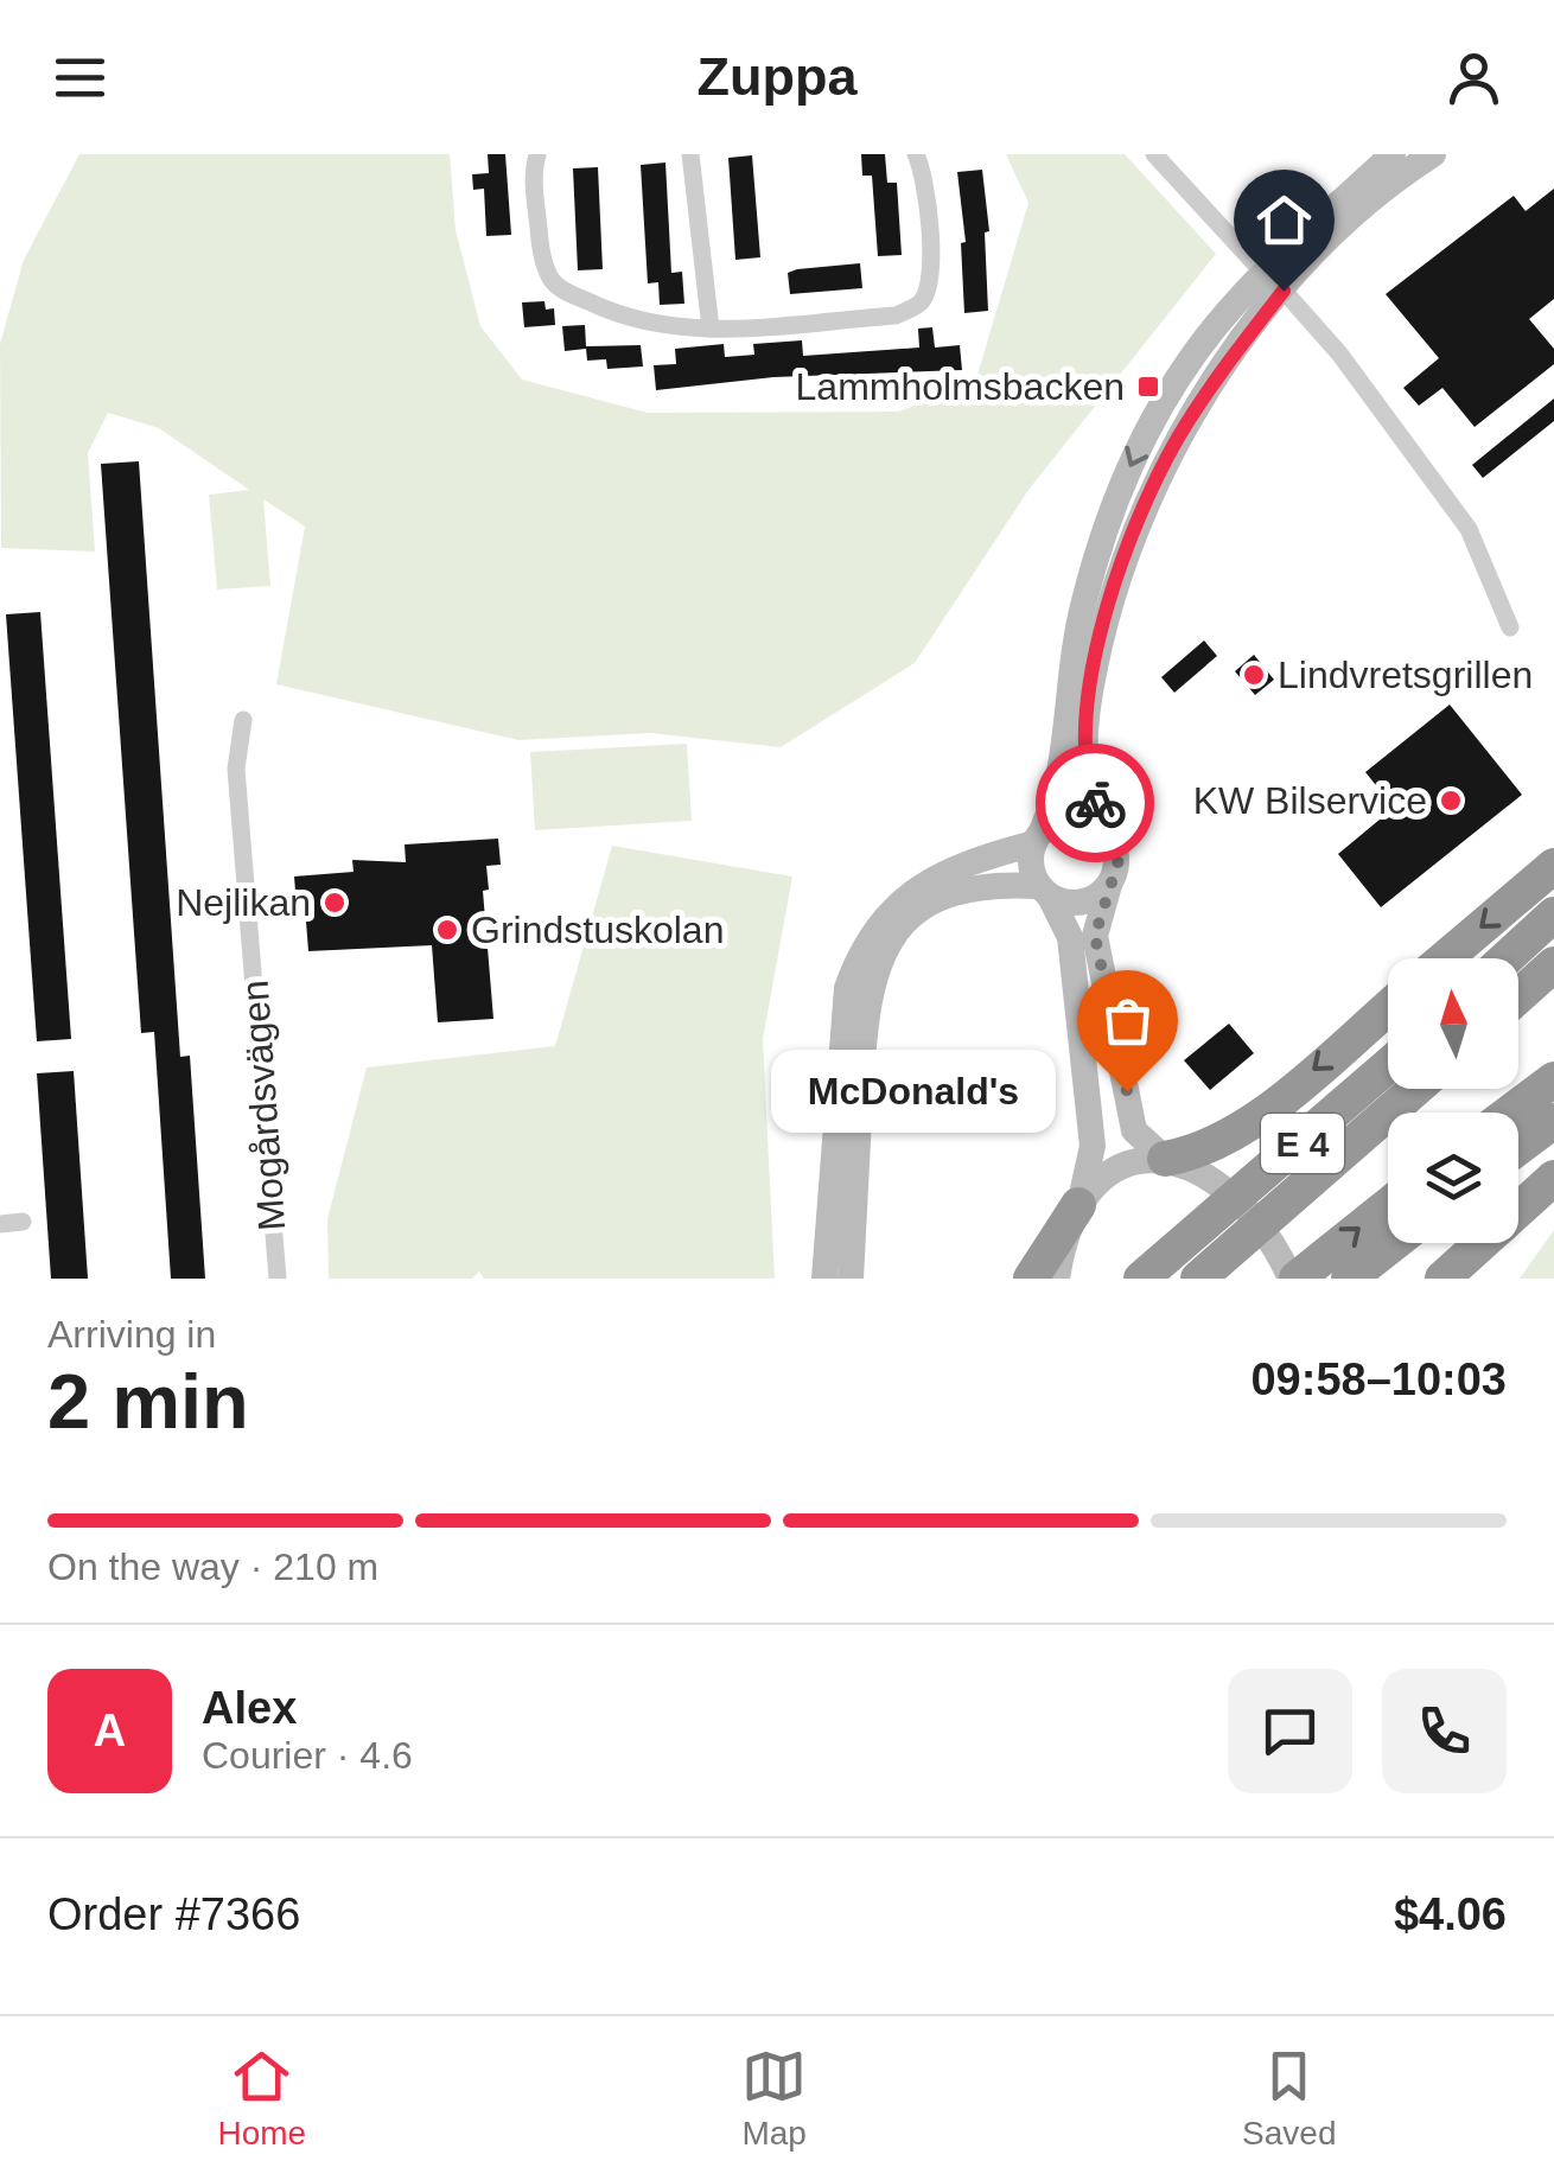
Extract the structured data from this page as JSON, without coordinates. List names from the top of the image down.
{
  "streets": {
    "highway": ["E 4"],
    "street": ["Mogårdsvägen"]
  },
  "places": {
    "transit": ["Lammholmsbacken"],
    "other": [
      "Lindvretsgrillen",
      "KW Bilservice",
      "Nejlikan",
      "Grindstuskolan",
      "McDonald's"
    ]
  },
  "north": "top",
  "page": {
    "header": "Zuppa",
    "bubble": "McDonald's",
    "heading": ["2 min", "Arriving in", "09:58–10:03"],
    "panel": [
      "Alex",
      "Courier · 4.6",
      "Order #7366",
      "$4.06"
    ],
    "bar": "On the way · 210 m",
    "round": "A",
    "tabs": ["Home", "Map", "Saved"]
  }
}
